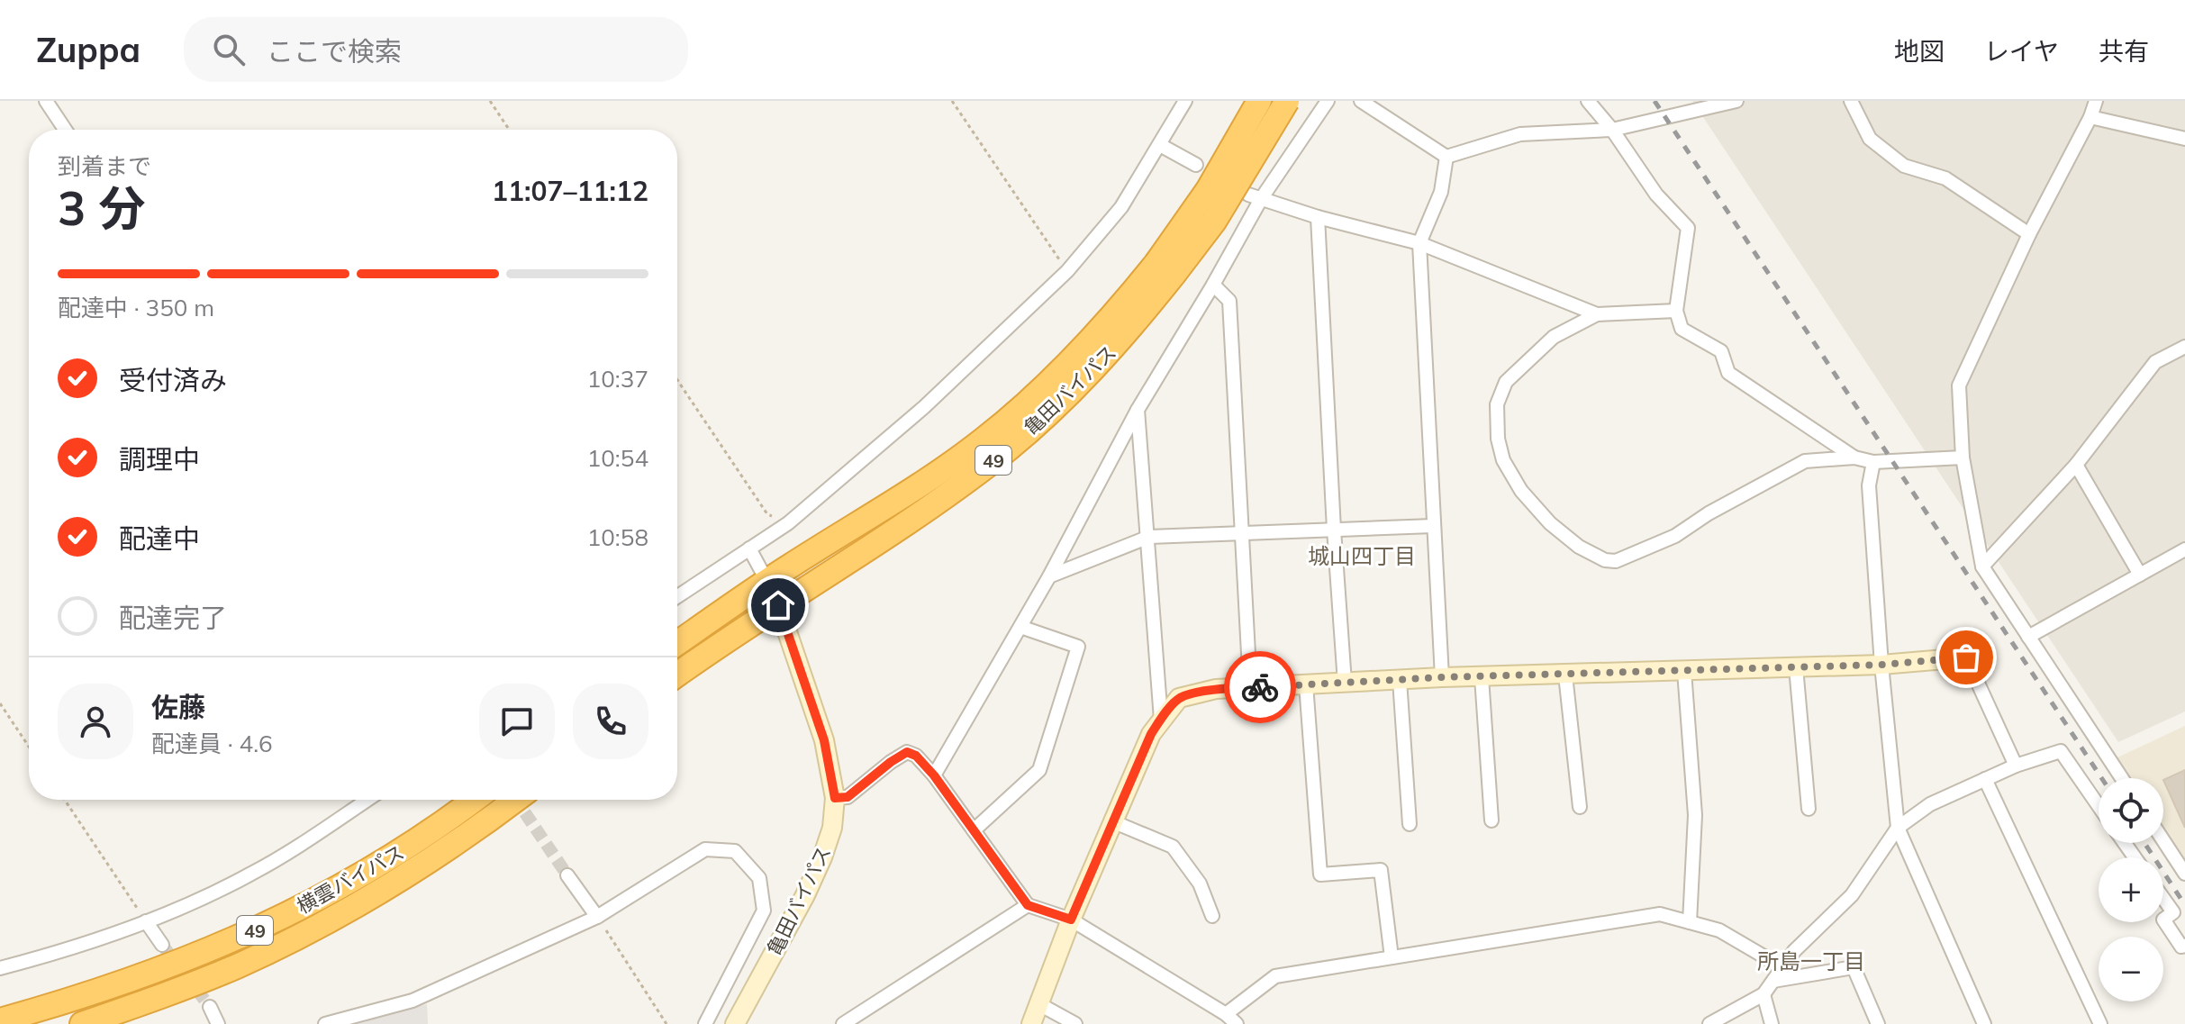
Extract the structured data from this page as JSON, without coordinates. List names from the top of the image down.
{
  "streets": {
    "highway": ["亀田バイパス", "49", "横雲バイパス"]
  },
  "crossings": [
    ["亀田バイパス", "49"]
  ],
  "districts": ["城山四丁目", "所島一丁目"],
  "page": {
    "header": "Zuppa",
    "search": "ここで検索",
    "nav": ["地図", "レイヤ", "共有"],
    "heading": ["3 分", "到着まで", "11:07–11:12"],
    "panel": ["佐藤", "配達員 · 4.6"],
    "bar": "配達中 · 350 m",
    "list": [
      ["受付済み", "10:37"],
      ["調理中", "10:54"],
      ["配達中", "10:58"],
      "配達完了"
    ],
    "map_buttons": ["+", "−"]
  }
}
